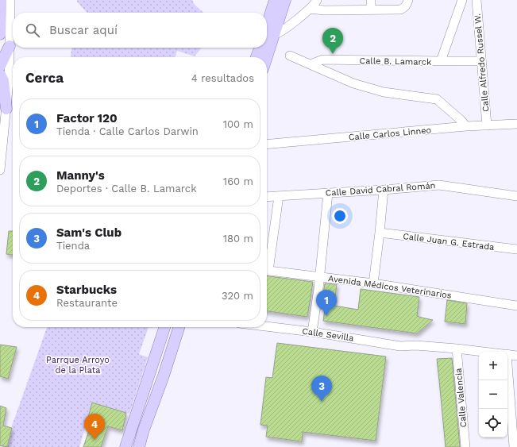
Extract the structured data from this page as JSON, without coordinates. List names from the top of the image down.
{
  "streets": {
    "street": [
      "Calle B. Lamarck",
      "Calle Alfredo Russel W.",
      "Calle Carlos Linneo",
      "Calle David Cabral Román",
      "Calle Juan G. Estrada",
      "Avenida Médicos Veterinarios",
      "Calle Sevilla",
      "Calle Valencia"
    ]
  },
  "crossings": [
    ["Calle B. Lamarck", "Calle Alfredo Russel W."],
    ["Calle Alfredo Russel W.", "Calle Carlos Linneo"],
    ["Calle Sevilla", "Calle Valencia"]
  ],
  "parks": ["Parrque Arroyo de la Plata"],
  "page": {
    "search": "Buscar aquí",
    "pins": [
      "2",
      "1",
      "3",
      "4"
    ],
    "heading": ["Cerca", "4 resultados"],
    "list": [
      {
        "mark": "1",
        "name": "Factor 120",
        "note": "Tienda · Calle Carlos Darwin",
        "value": "100 m"
      },
      {
        "mark": "2",
        "name": "Manny's",
        "note": "Deportes · Calle B. Lamarck",
        "value": "160 m"
      },
      {
        "mark": "3",
        "name": "Sam's Club",
        "note": "Tienda",
        "value": "180 m"
      },
      {
        "mark": "4",
        "name": "Starbucks",
        "note": "Restaurante",
        "value": "320 m"
      }
    ],
    "map_buttons": ["+", "−"]
  }
}
